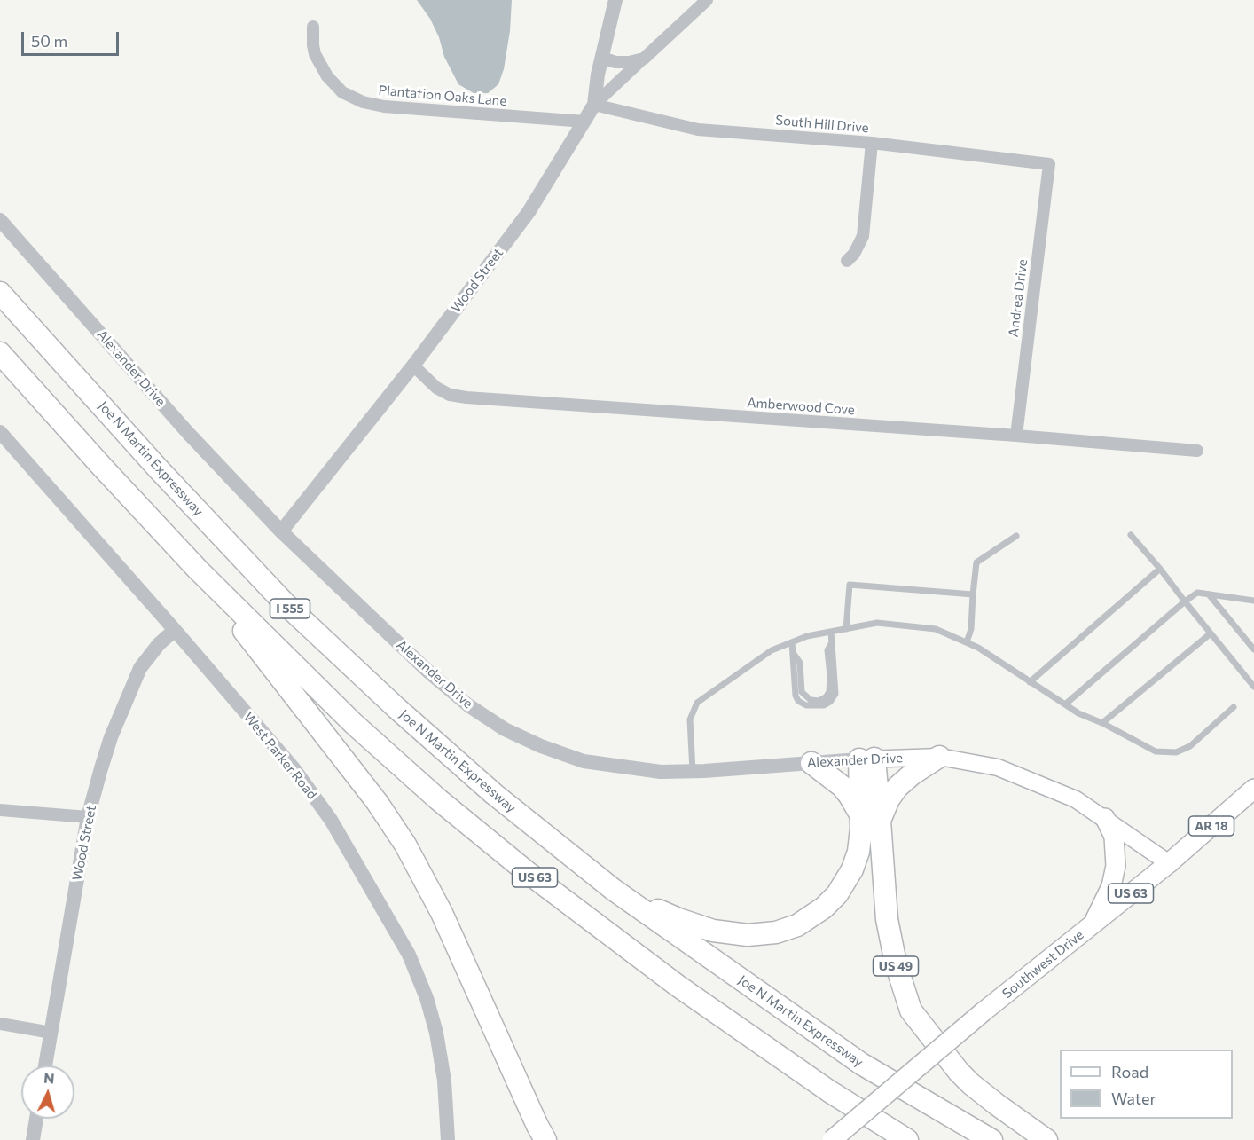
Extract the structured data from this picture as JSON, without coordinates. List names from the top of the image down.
{
  "streets": {
    "highway": [
      "Joe N Martin Expressway",
      "I 555",
      "US 63",
      "US 49"
    ],
    "main road": ["Alexander Drive", "AR 18", "Southwest Drive"],
    "street": [
      "Plantation Oaks Lane",
      "South Hill Drive",
      "Wood Street",
      "Andrea Drive",
      "Amberwood Cove",
      "West Parker Road"
    ]
  },
  "crossings": [
    ["Plantation Oaks Lane", "Wood Street"],
    ["South Hill Drive", "Wood Street"],
    ["South Hill Drive", "Andrea Drive"],
    ["Wood Street", "Alexander Drive"],
    ["Wood Street", "Amberwood Cove"],
    ["Wood Street", "West Parker Road"],
    ["Andrea Drive", "Amberwood Cove"],
    ["Alexander Drive", "Southwest Drive"],
    ["Alexander Drive", "US 49"]
  ],
  "legend": ["Road", "Water"],
  "scale_bar": "50 m",
  "north": "top"
}
